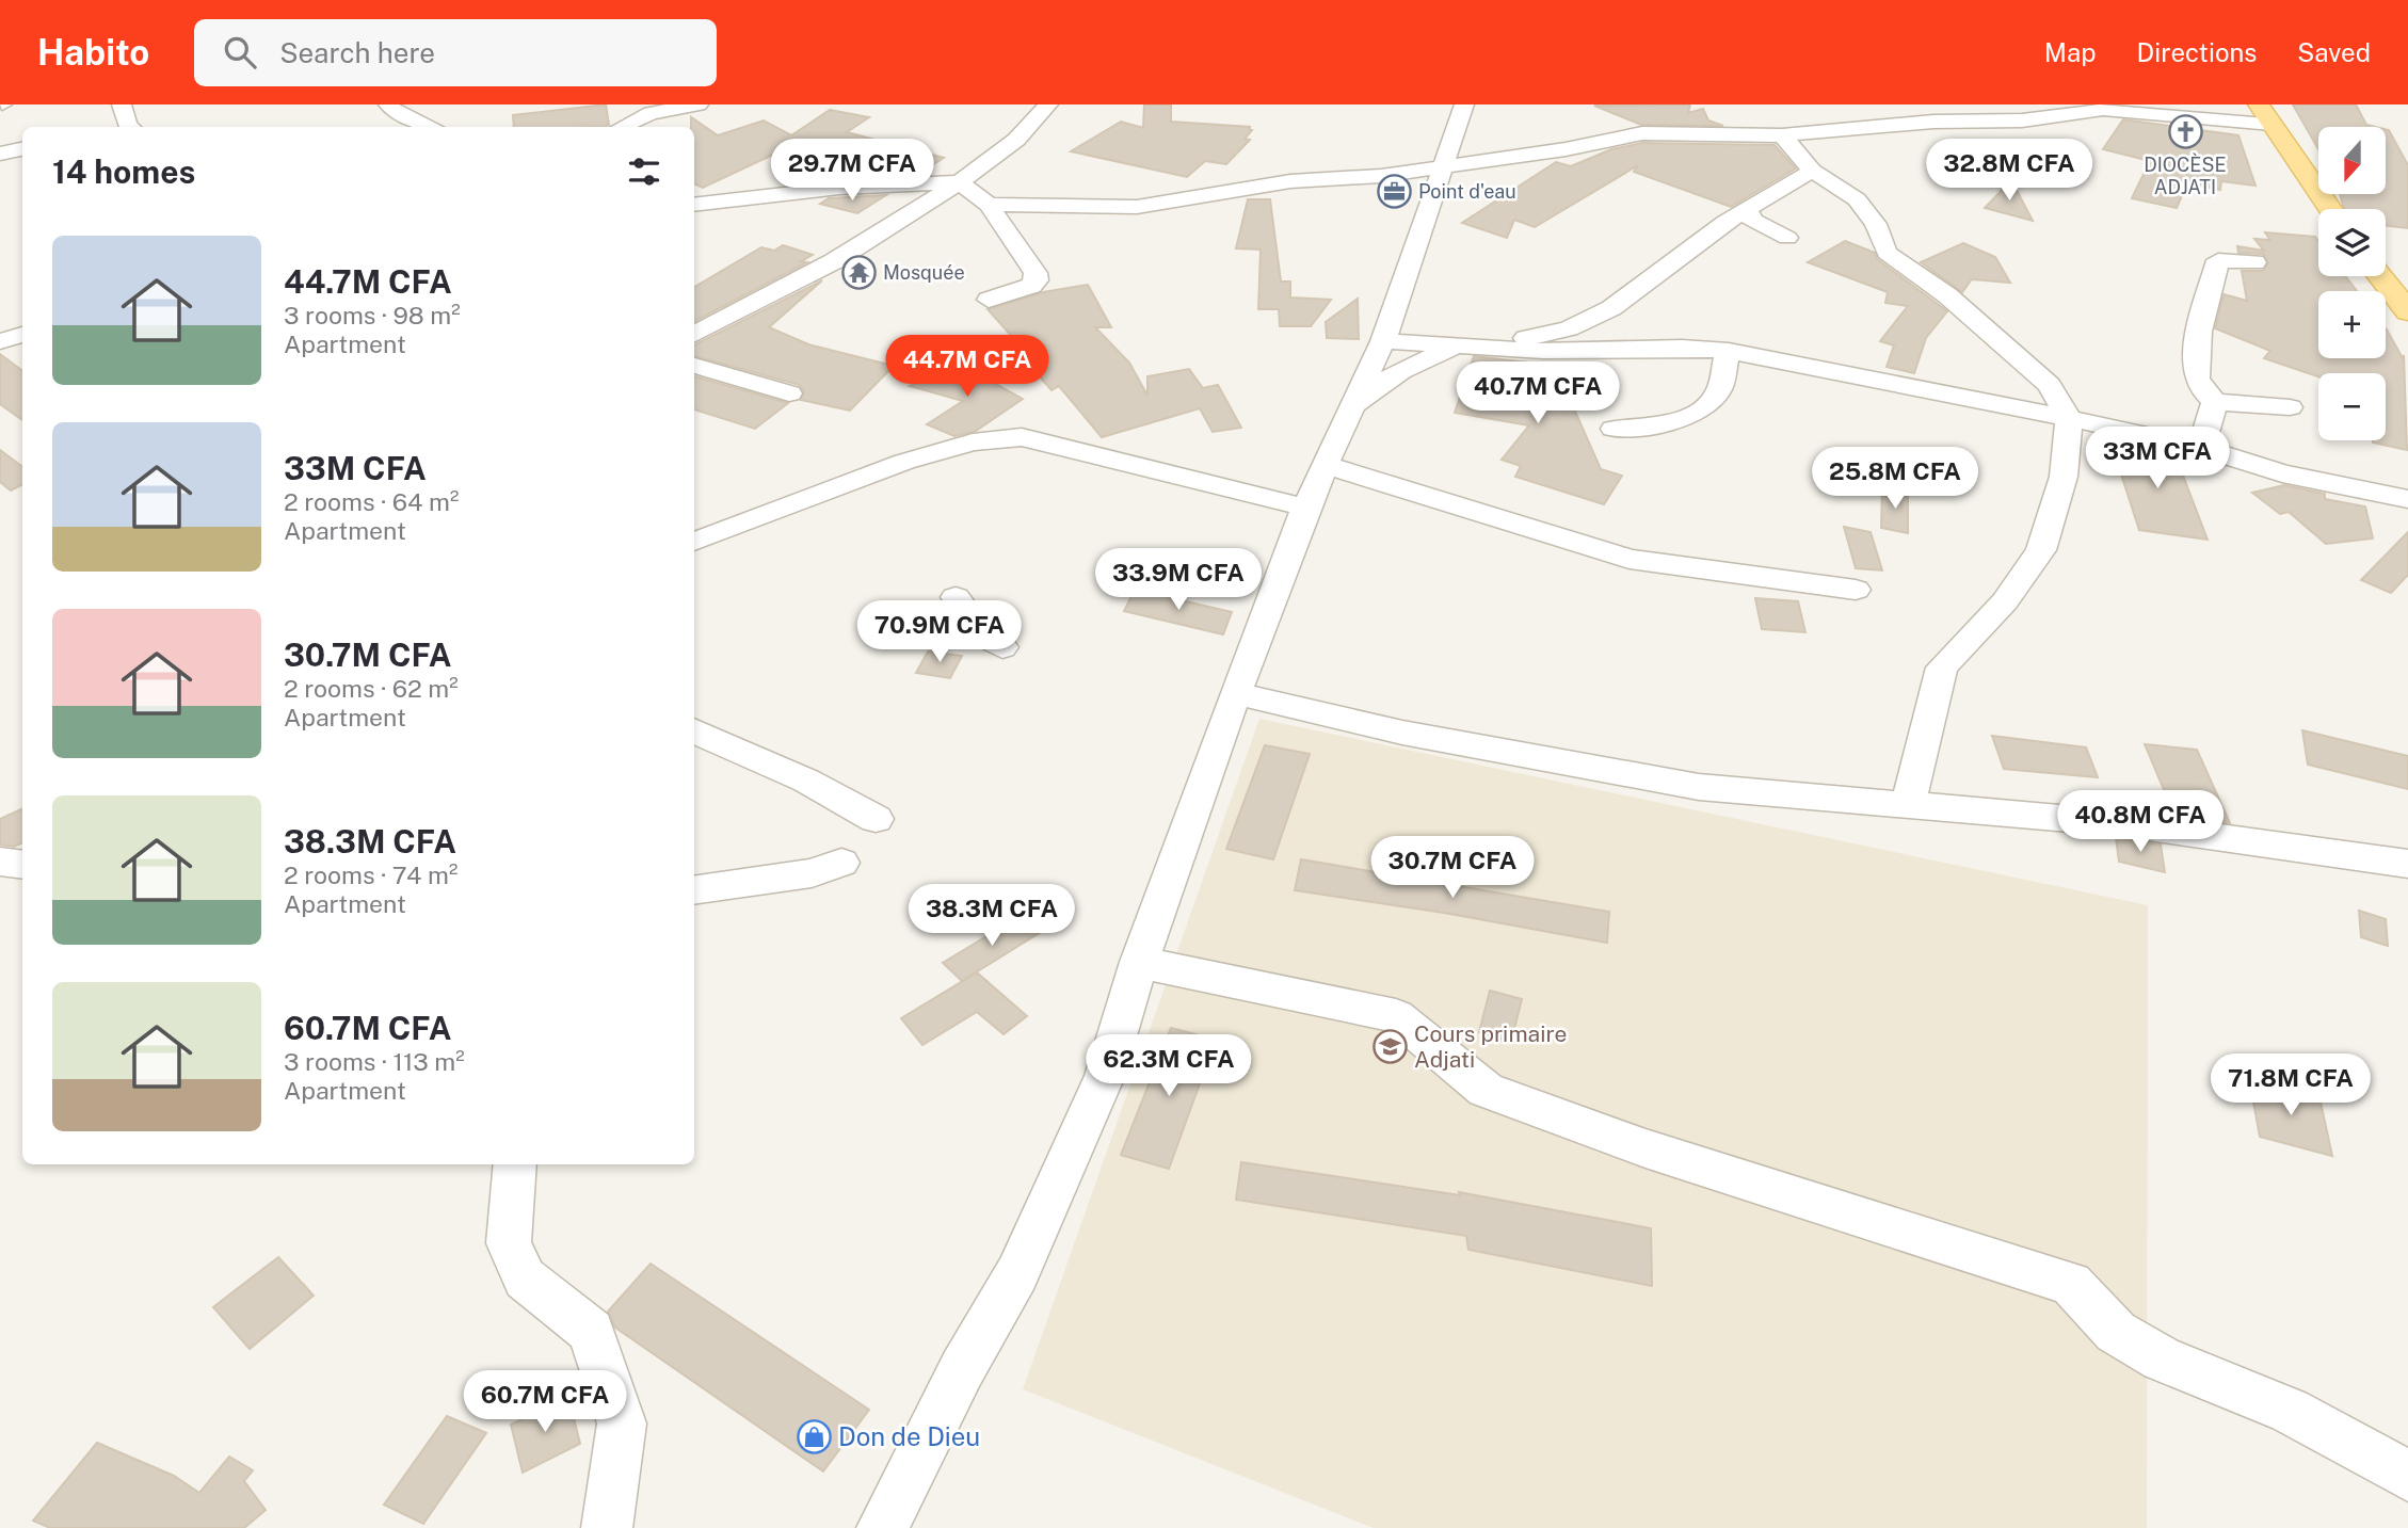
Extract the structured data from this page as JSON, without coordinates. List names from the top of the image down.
{
  "places": {
    "church": ["DIOCÈSE ADJATI"],
    "office": ["Point d'eau"],
    "temple": ["Mosquée"],
    "school or university": ["Cours primaire Adjati"],
    "shop": ["Don de Dieu"]
  },
  "north": "bottom",
  "page": {
    "header": "Habito",
    "search": "Search here",
    "nav": ["Map", "Directions", "Saved"],
    "map_buttons": ["+", "−"],
    "heading": "14 homes",
    "price": [
      "29.7M CFA",
      "32.8M CFA",
      "44.7M CFA",
      "40.7M CFA",
      "33M CFA",
      "25.8M CFA",
      "33.9M CFA",
      "70.9M CFA",
      "40.8M CFA",
      "30.7M CFA",
      "38.3M CFA",
      "62.3M CFA",
      "71.8M CFA",
      "60.7M CFA"
    ],
    "list": [
      {
        "name": "44.7M CFA",
        "note": "3 rooms · 98 m² · Apartment"
      },
      {
        "name": "33M CFA",
        "note": "2 rooms · 64 m² · Apartment"
      },
      {
        "name": "30.7M CFA",
        "note": "2 rooms · 62 m² · Apartment"
      },
      {
        "name": "38.3M CFA",
        "note": "2 rooms · 74 m² · Apartment"
      },
      {
        "name": "60.7M CFA",
        "note": "3 rooms · 113 m² · Apartment"
      }
    ]
  }
}
